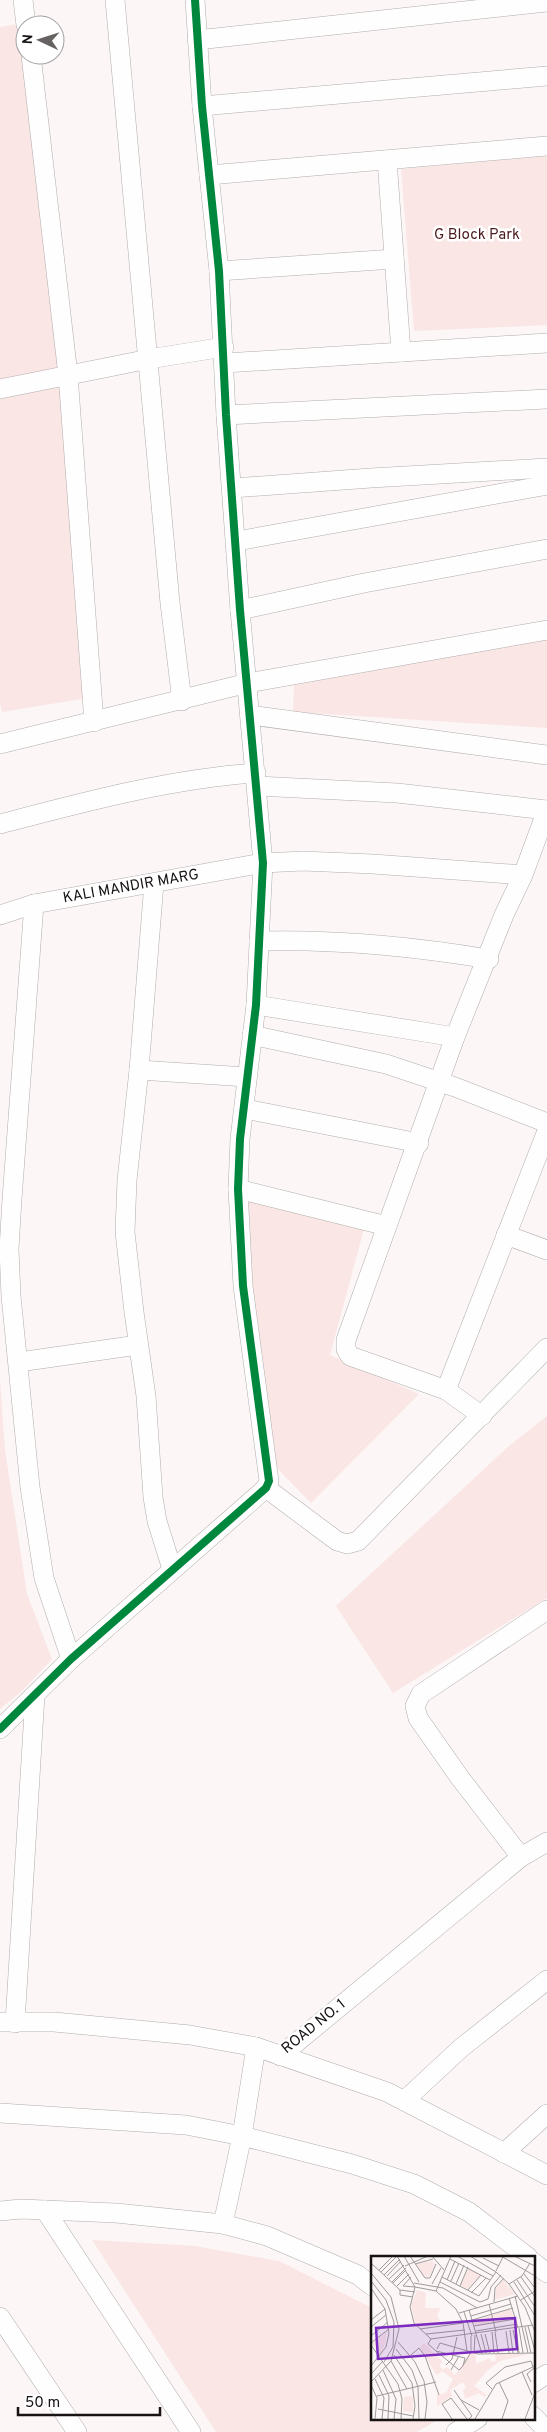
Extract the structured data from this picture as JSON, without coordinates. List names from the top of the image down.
{
  "streets": {
    "street": ["KALI MANDIR MARG", "ROAD NO. 1"]
  },
  "parks": ["G Block Park"],
  "scale_bar": "50 m",
  "north": "left"
}
